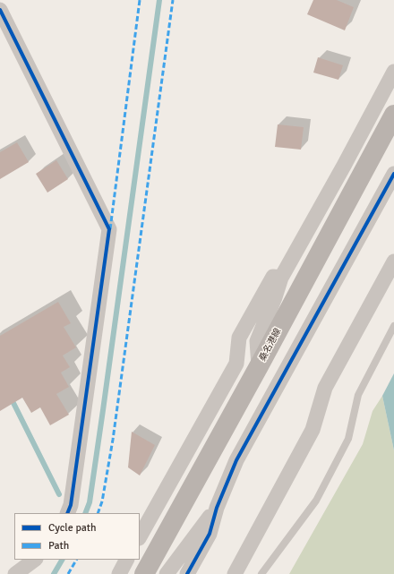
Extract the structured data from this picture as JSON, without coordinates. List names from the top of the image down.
{
  "streets": {
    "main road": ["桑名港線"]
  },
  "legend": ["Cycle path", "Path"]
}
